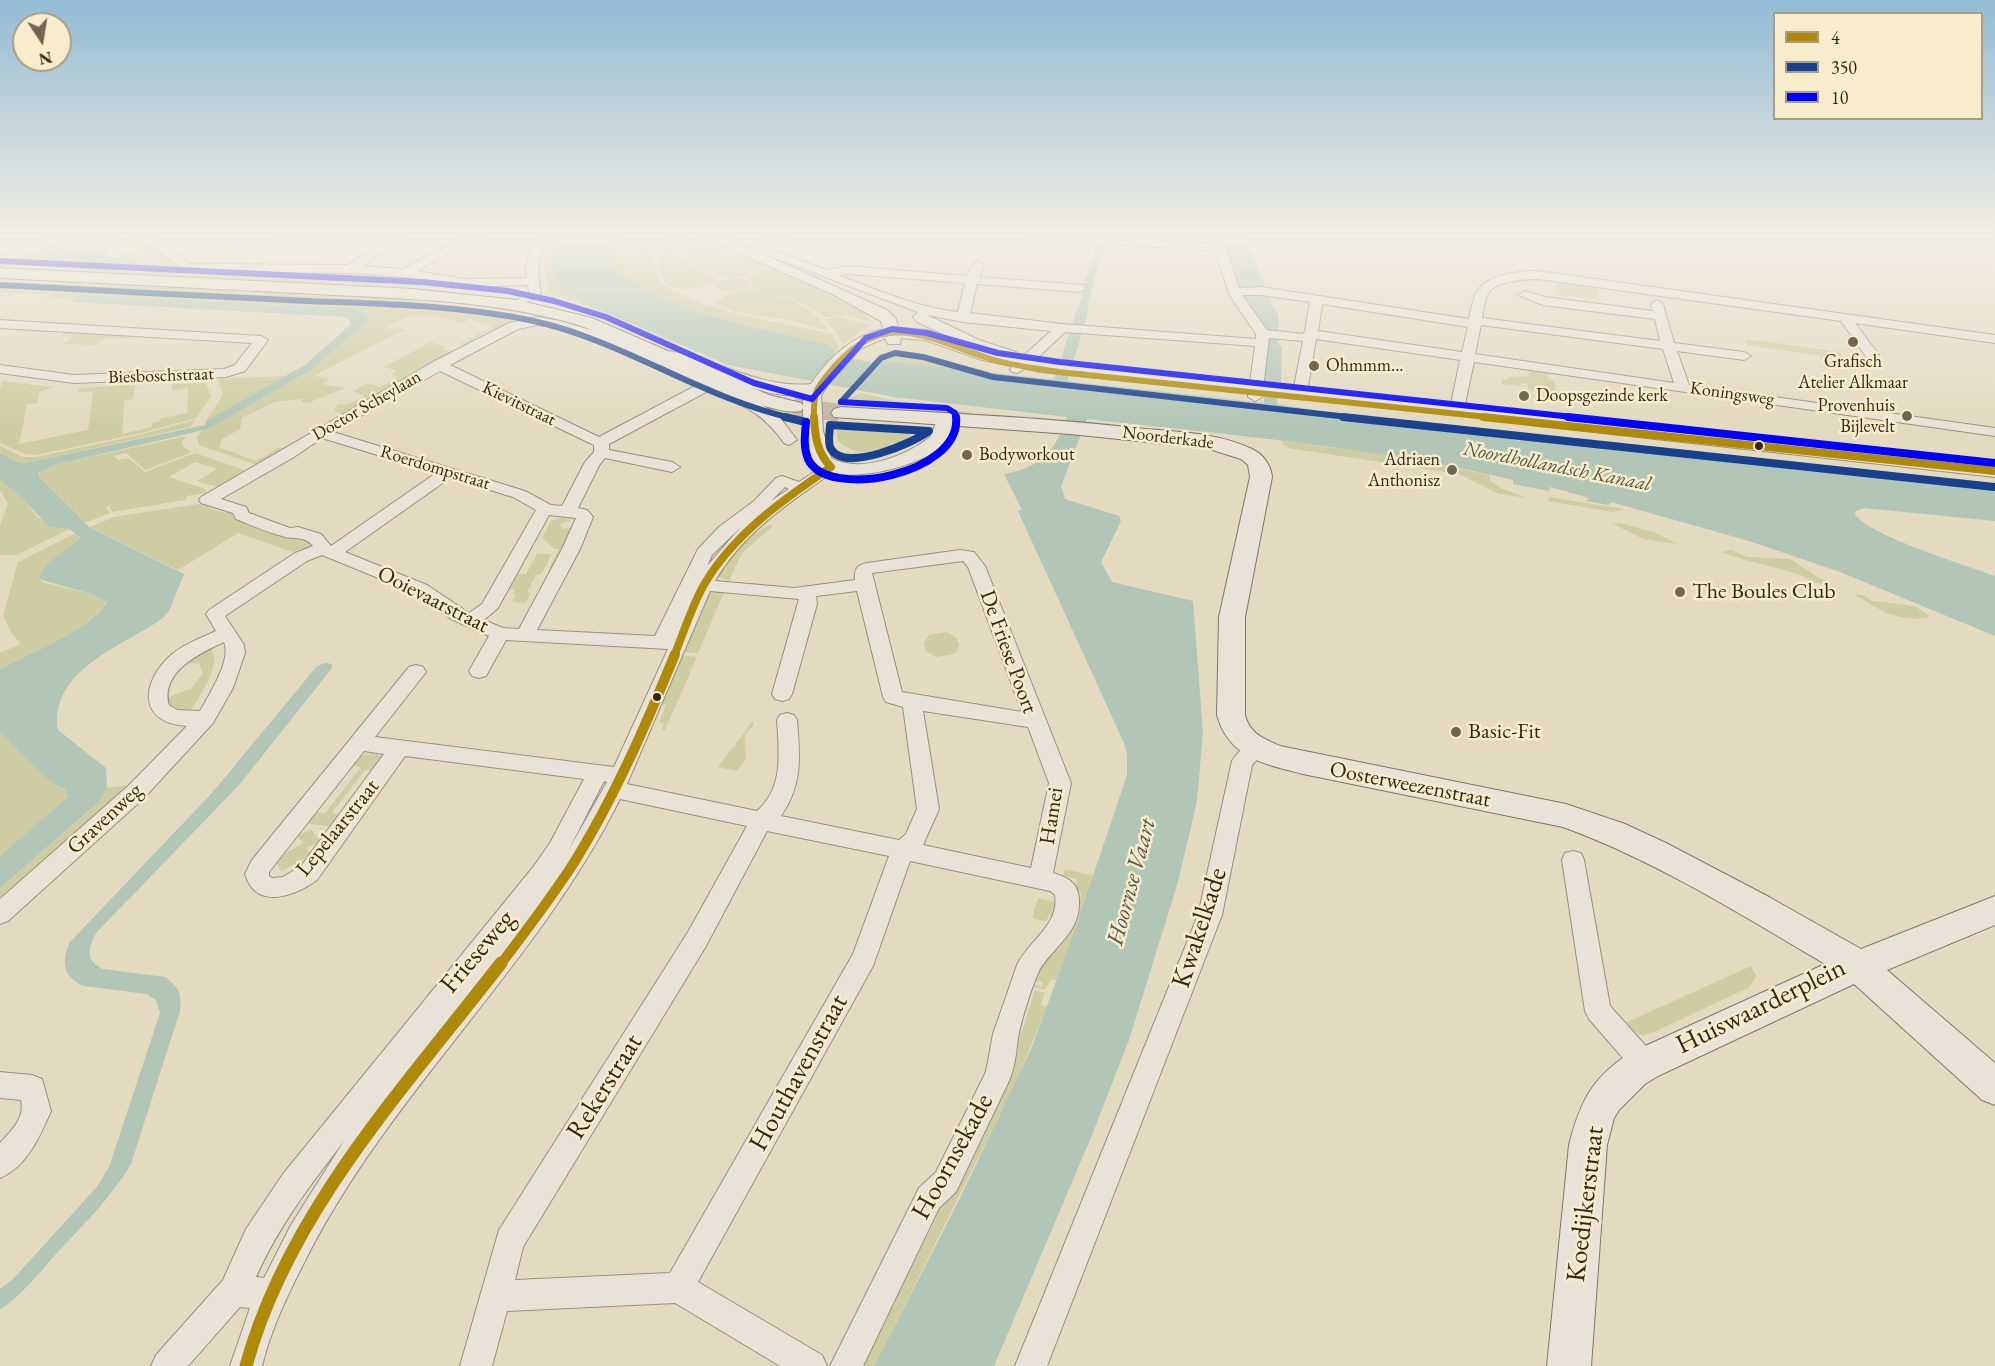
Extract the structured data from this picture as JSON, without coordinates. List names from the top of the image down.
{
  "streets": {
    "main road": [
      "Noorderkade",
      "Oosterweezenstraat",
      "Huiswaarderplein",
      "Koedijkerstraat"
    ],
    "street": [
      "Biesboschstraat",
      "Koningsweg",
      "Kievitstraat",
      "Doctor Scheylaan",
      "Roerdompstraat",
      "Ooievaarstraat",
      "De Friese Poort",
      "Hamei",
      "Gravenweg",
      "Lepelaarstraat",
      "Kwakelkade",
      "Frieseweg",
      "Houthavenstraat",
      "Rekerstraat",
      "Hoornsekade"
    ]
  },
  "crossings": [
    ["Kievitstraat", "Doctor Scheylaan"],
    ["Doctor Scheylaan", "Roerdompstraat"],
    ["Doctor Scheylaan", "Ooievaarstraat"],
    ["Noorderkade", "Oosterweezenstraat"],
    ["Noorderkade", "Kwakelkade"],
    ["Ooievaarstraat", "Gravenweg"],
    ["Ooievaarstraat", "Frieseweg"],
    ["De Friese Poort", "Hamei"],
    ["De Friese Poort", "Houthavenstraat"],
    ["Oosterweezenstraat", "Kwakelkade"],
    ["Oosterweezenstraat", "Huiswaarderplein"],
    ["Hamei", "Lepelaarstraat"],
    ["Hamei", "Hoornsekade"],
    ["Lepelaarstraat", "Frieseweg"],
    ["Lepelaarstraat", "Houthavenstraat"],
    ["Lepelaarstraat", "Rekerstraat"],
    ["Lepelaarstraat", "Hoornsekade"],
    ["Huiswaarderplein", "Koedijkerstraat"]
  ],
  "water": ["Noordhollandsch Kanaal", "Hoornse Vaart"],
  "places": [
    "Grafisch Atelier Alkmaar",
    "Ohmmm...",
    "Doopsgezinde kerk",
    "Provenhuis Bijlevelt",
    "Bodyworkout",
    "Adriaen Anthonisz",
    "The Boules Club",
    "Basic-Fit"
  ],
  "lines": ["transit line 350", "transit line 10", "transit line 4"],
  "legend": ["4", "350", "10"],
  "north": "bottom"
}
